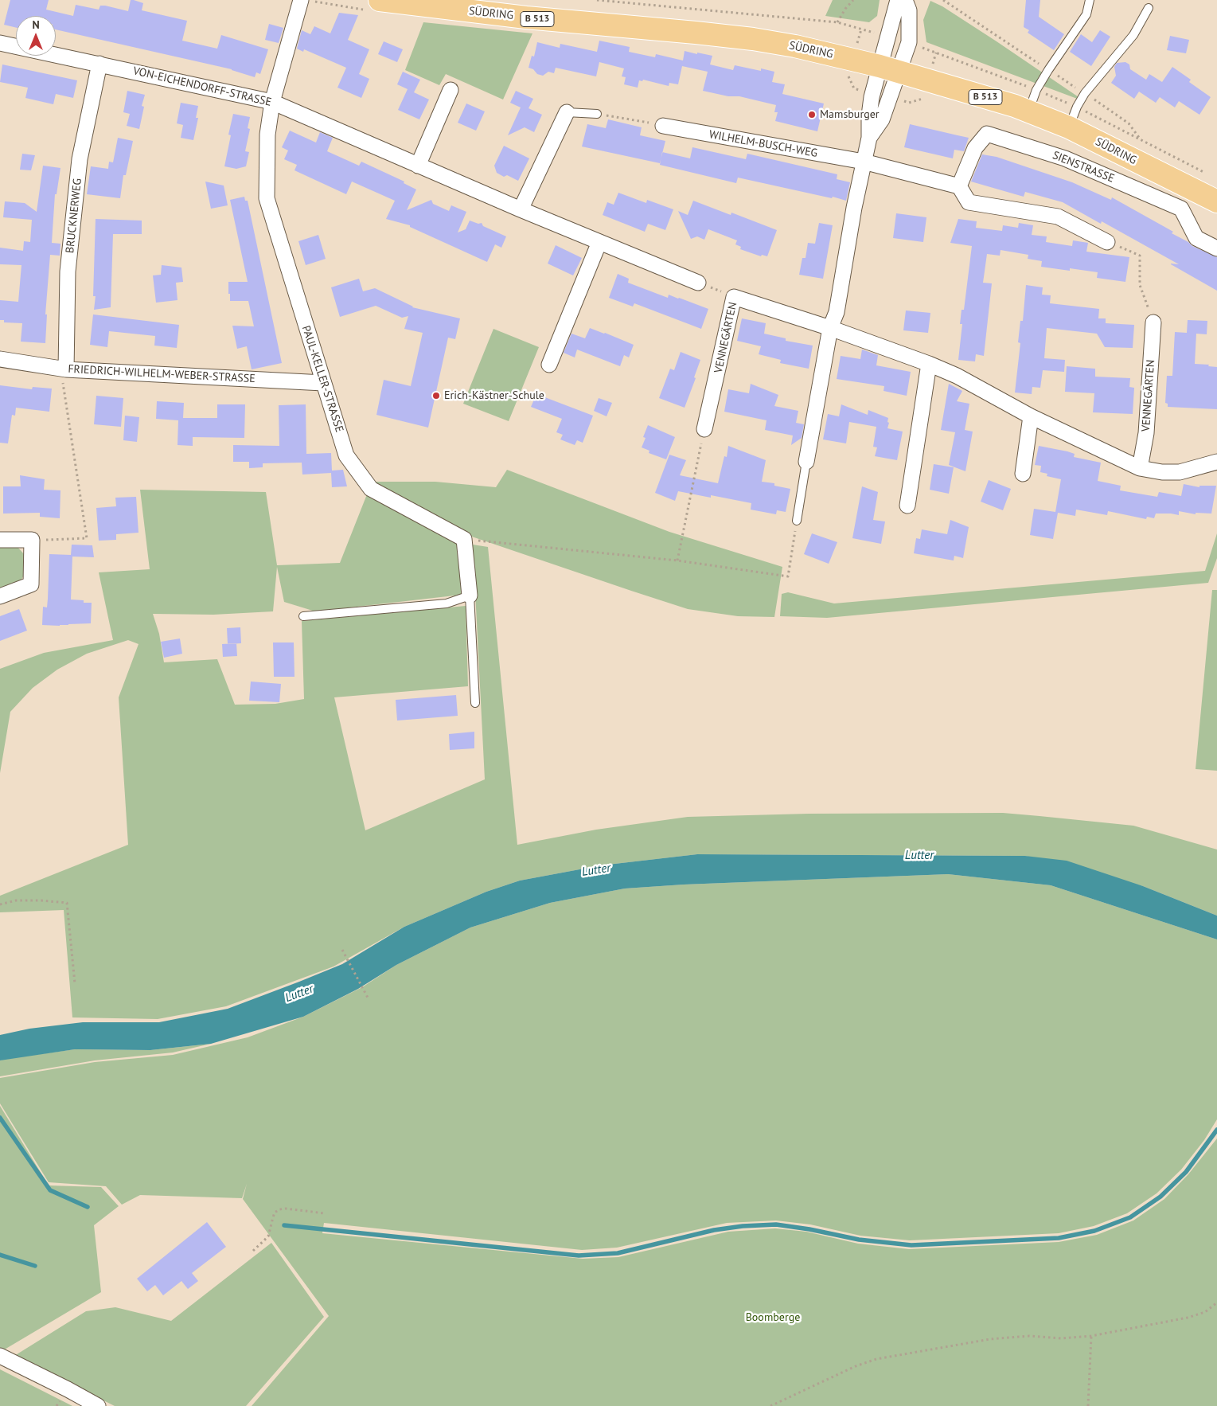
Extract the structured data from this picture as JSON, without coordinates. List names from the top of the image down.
{
  "streets": {
    "main road": ["SÜDRING", "B 513"],
    "street": [
      "VON-EICHENDORFF-STRASSE",
      "WILHELM-BUSCH-WEG",
      "SIENSTRASSE",
      "BRUCKNERWEG",
      "VENNEGÄRTEN",
      "FRIEDRICH-WILHELM-WEBER-STRASSE",
      "PAUL-KELLER-STRASSE"
    ]
  },
  "crossings": [
    ["VON-EICHENDORFF-STRASSE", "BRUCKNERWEG"],
    ["VON-EICHENDORFF-STRASSE", "PAUL-KELLER-STRASSE"],
    ["BRUCKNERWEG", "FRIEDRICH-WILHELM-WEBER-STRASSE"],
    ["FRIEDRICH-WILHELM-WEBER-STRASSE", "PAUL-KELLER-STRASSE"]
  ],
  "water": ["Lutter"],
  "parks": ["Boomberge"],
  "places": ["Mamsburger", "Erich-Kästner-Schule"],
  "north": "top"
}
